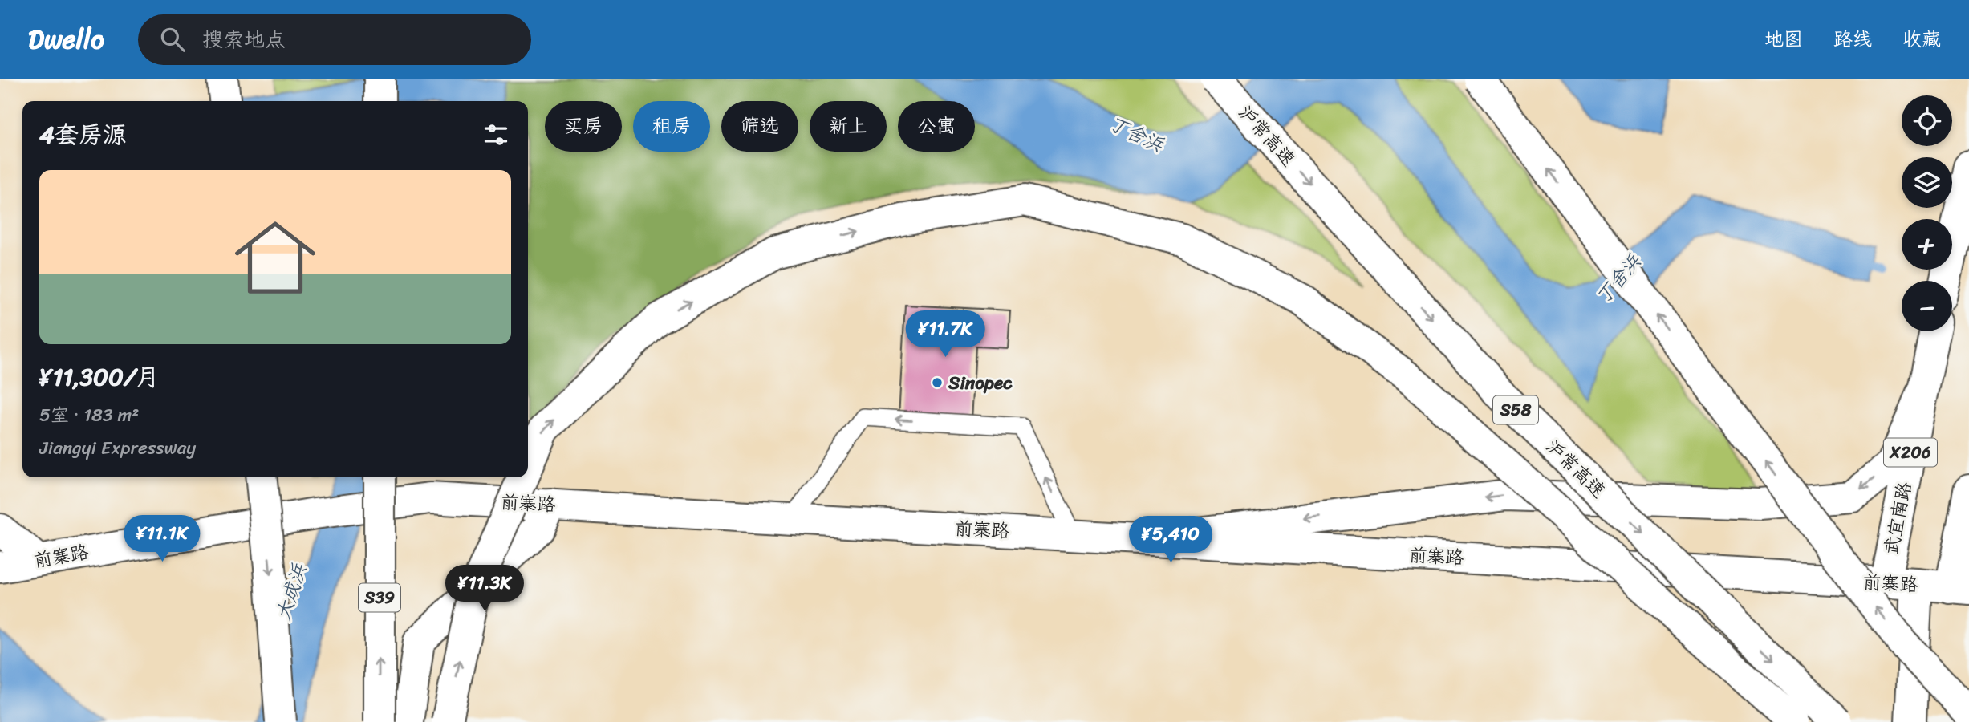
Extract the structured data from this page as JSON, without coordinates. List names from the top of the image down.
{
  "streets": {
    "main road": [
      "沪常高速",
      "S58",
      "X206",
      "前寨路",
      "武宜南路",
      "S39"
    ]
  },
  "crossings": [
    ["前寨路", "武宜南路"]
  ],
  "water": ["丁舍浜", "大成浜"],
  "places": ["Sinopec"],
  "page": {
    "header": "Dwello",
    "search": "搜索地点",
    "nav": ["地图", "路线", "收藏"],
    "map_buttons": ["+", "−"],
    "chip": [
      "买房",
      "租房",
      "筛选",
      "新上",
      "公寓"
    ],
    "heading": "4套房源",
    "list": [
      {
        "name": "¥11,300/月",
        "note": "5室 · 183 m² · Jiangyi Expressway"
      }
    ],
    "price": [
      "¥11.7K",
      "¥11.1K",
      "¥5,410",
      "¥11.3K"
    ]
  }
}
